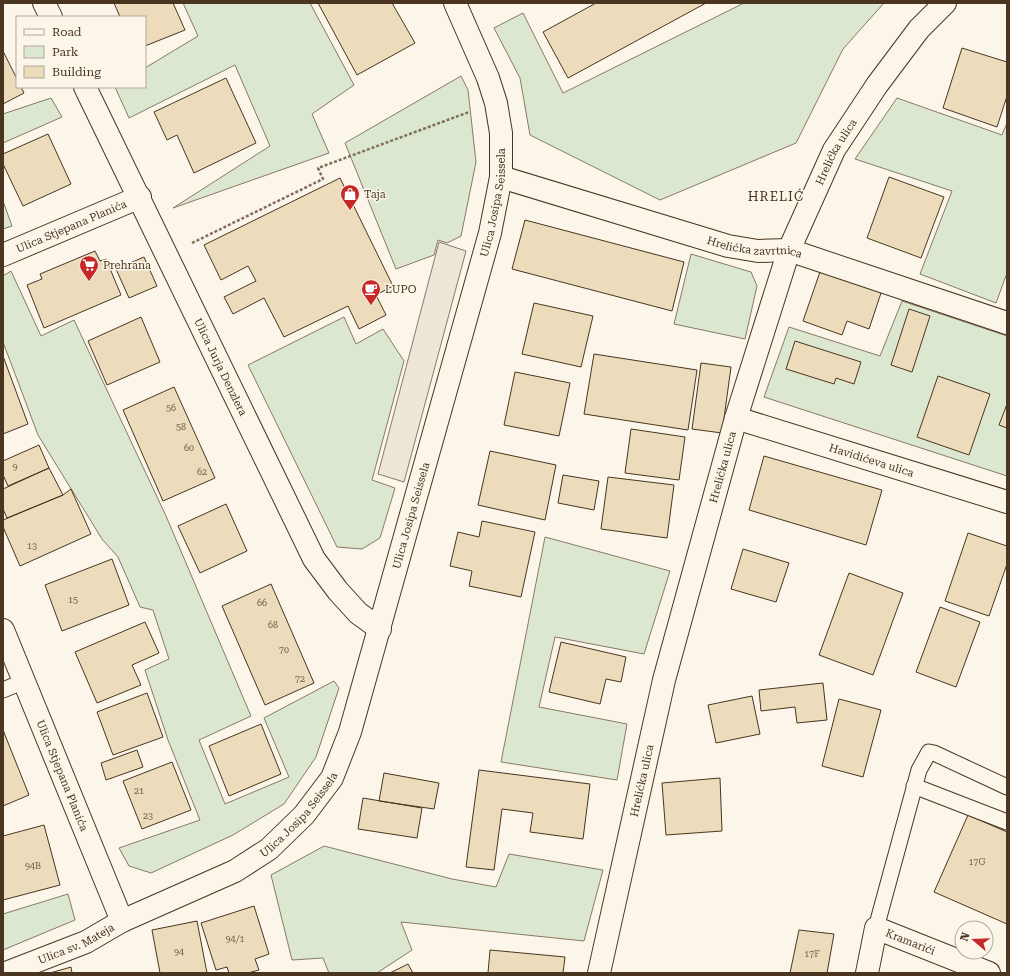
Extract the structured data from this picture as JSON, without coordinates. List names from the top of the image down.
{
  "streets": {
    "street": [
      "Hrelićka ulica",
      "Ulica Josipa Seissela",
      "Ulica Stjepana Planića",
      "Hrelićka zavrtnica",
      "Ulica Jurja Denzlera",
      "Havidićeva ulica",
      "Kramarići",
      "Ulica sv. Mateja"
    ]
  },
  "crossings": [
    ["Hrelićka ulica", "Hrelićka zavrtnica"],
    ["Hrelićka ulica", "Havidićeva ulica"],
    ["Ulica Josipa Seissela", "Ulica Stjepana Planića"],
    ["Ulica Josipa Seissela", "Hrelićka zavrtnica"],
    ["Ulica Josipa Seissela", "Ulica Jurja Denzlera"],
    ["Ulica Josipa Seissela", "Ulica sv. Mateja"],
    ["Ulica Stjepana Planića", "Ulica Jurja Denzlera"],
    ["Ulica Stjepana Planića", "Ulica sv. Mateja"]
  ],
  "districts": ["HRELIĆ"],
  "places": {
    "shop": ["Taja"],
    "supermarket": ["Prehrana"],
    "cafe": ["LUPO"]
  },
  "house_numbers": [
    "56",
    "58",
    "60",
    "9",
    "62",
    "13",
    "15",
    "66",
    "68",
    "70",
    "72",
    "21",
    "23",
    "17G",
    "94B",
    "94/1",
    "94",
    "17F"
  ],
  "legend": ["Road", "Park", "Building"],
  "north": "left"
}
